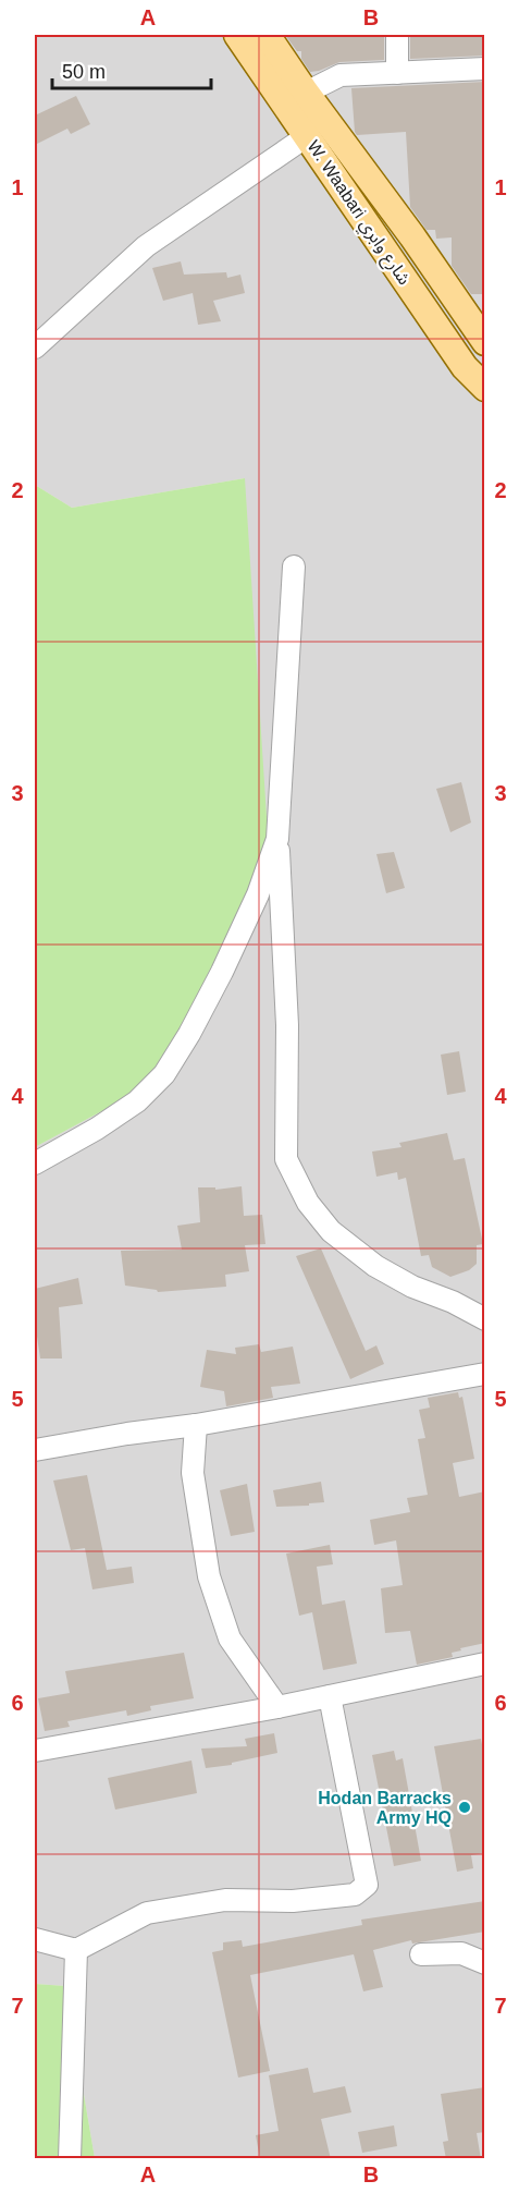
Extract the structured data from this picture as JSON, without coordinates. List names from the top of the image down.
{
  "streets": {
    "main road": ["W. Waabari شارع وابري"]
  },
  "places": ["Hodan Barracks Army HQ"],
  "scale_bar": "50 m",
  "grid": {
    "columns": ["A", "B"],
    "rows": [
      "1",
      "2",
      "3",
      "4",
      "5",
      "6",
      "7"
    ]
  }
}
